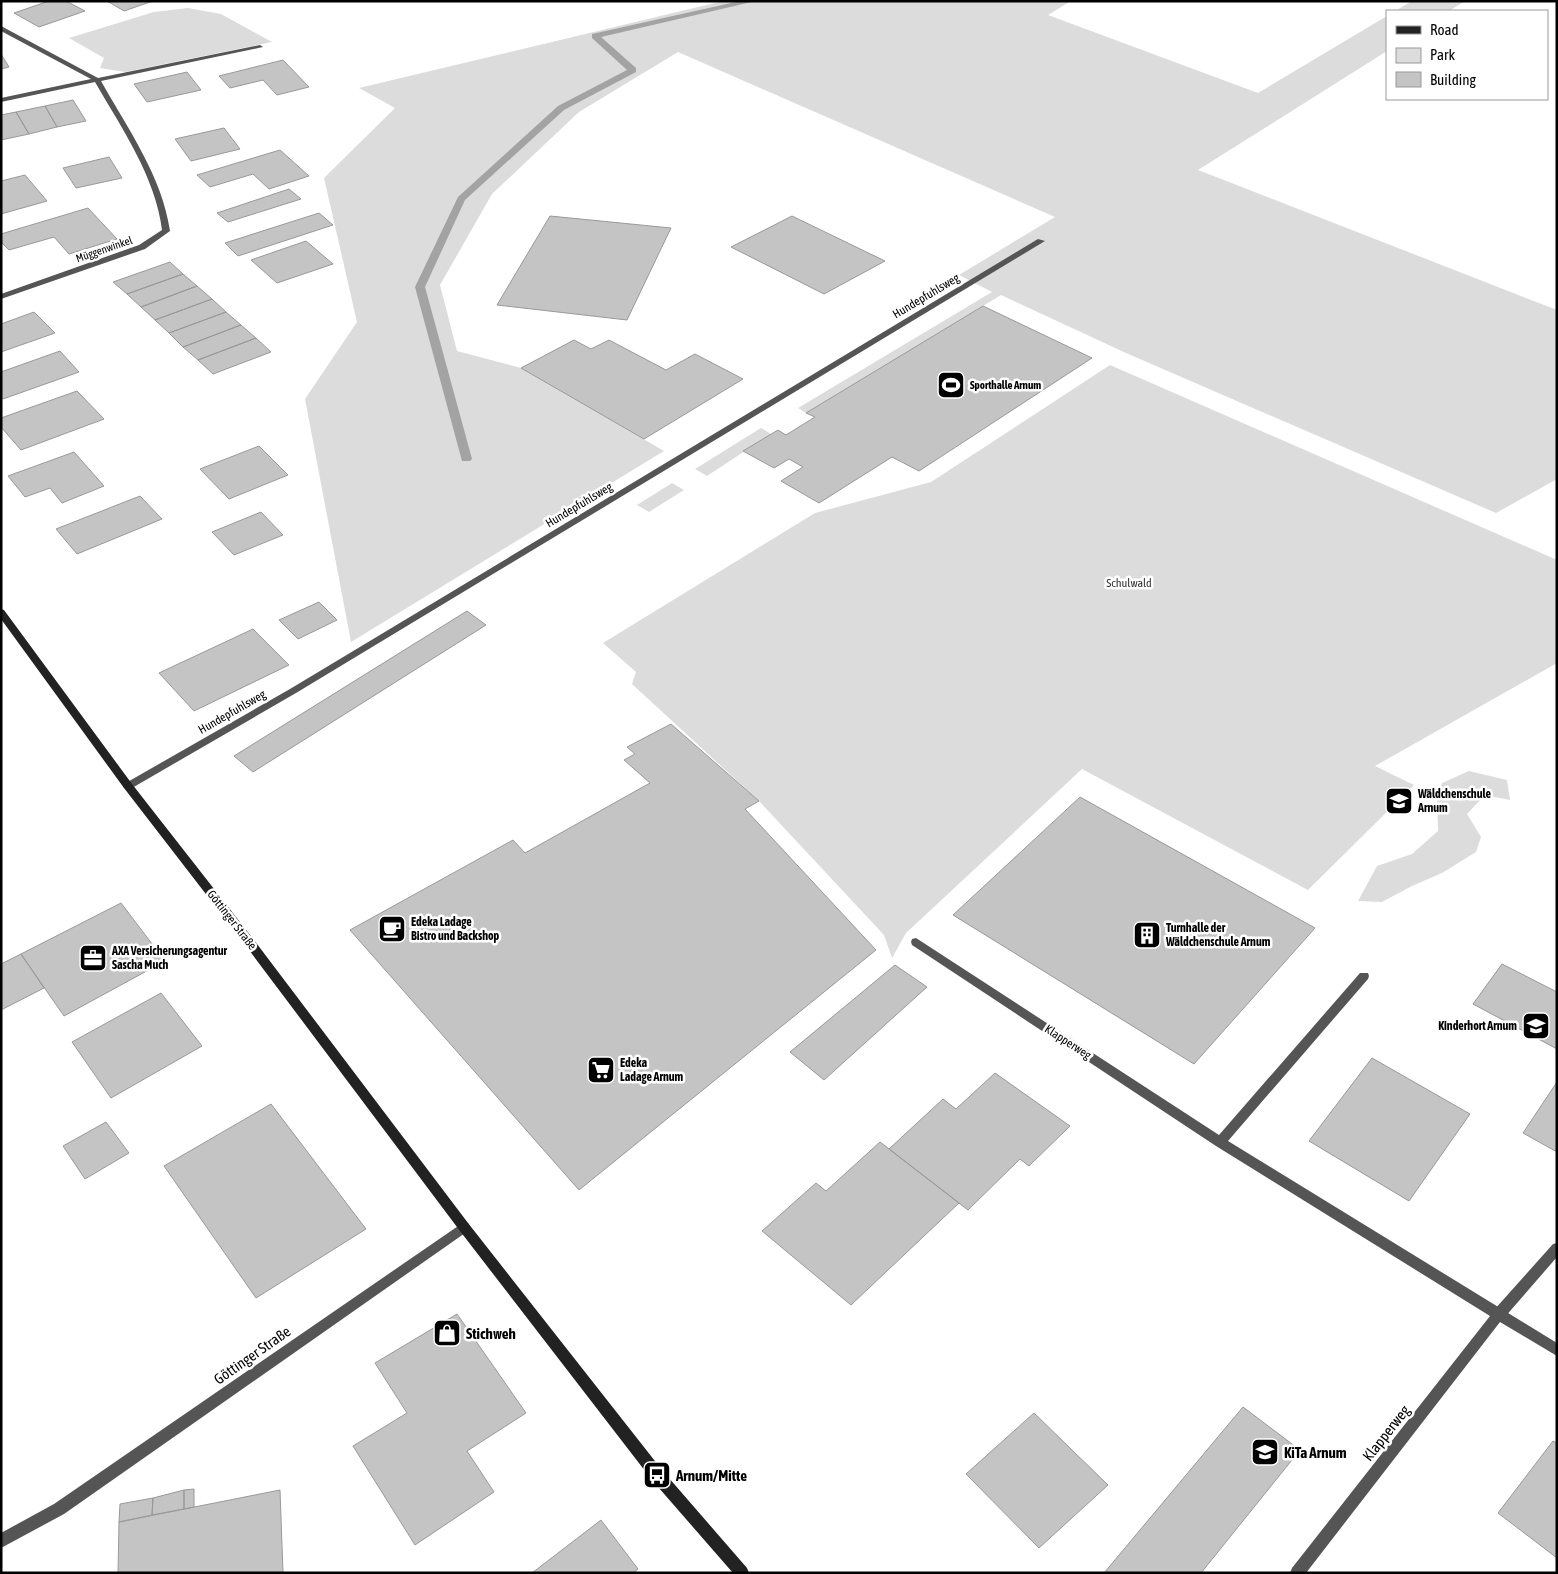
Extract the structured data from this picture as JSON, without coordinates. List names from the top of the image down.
{
  "streets": {
    "street": [
      "Müggenwinkel",
      "Hundepfuhlsweg",
      "Göttinger Straße",
      "Klapperweg"
    ]
  },
  "crossings": [
    ["Hundepfuhlsweg", "Göttinger Straße"]
  ],
  "parks": ["Schulwald"],
  "places": {
    "sports": ["Sporthalle Arnum"],
    "school or university": ["Wäldchenschule Arnum", "Kinderhort Arnum", "KiTa Arnum"],
    "cafe": ["Edeka Ladage Bistro und Backshop"],
    "building": ["Turnhalle der Wäldchenschule Arnum"],
    "office": ["AXA Versicherungsagentur Sascha Much"],
    "supermarket": ["Edeka Ladage Arnum"],
    "shop": ["Stichweh"],
    "bus stop": ["Arnum/Mitte"]
  },
  "legend": ["Road", "Park", "Building"]
}
